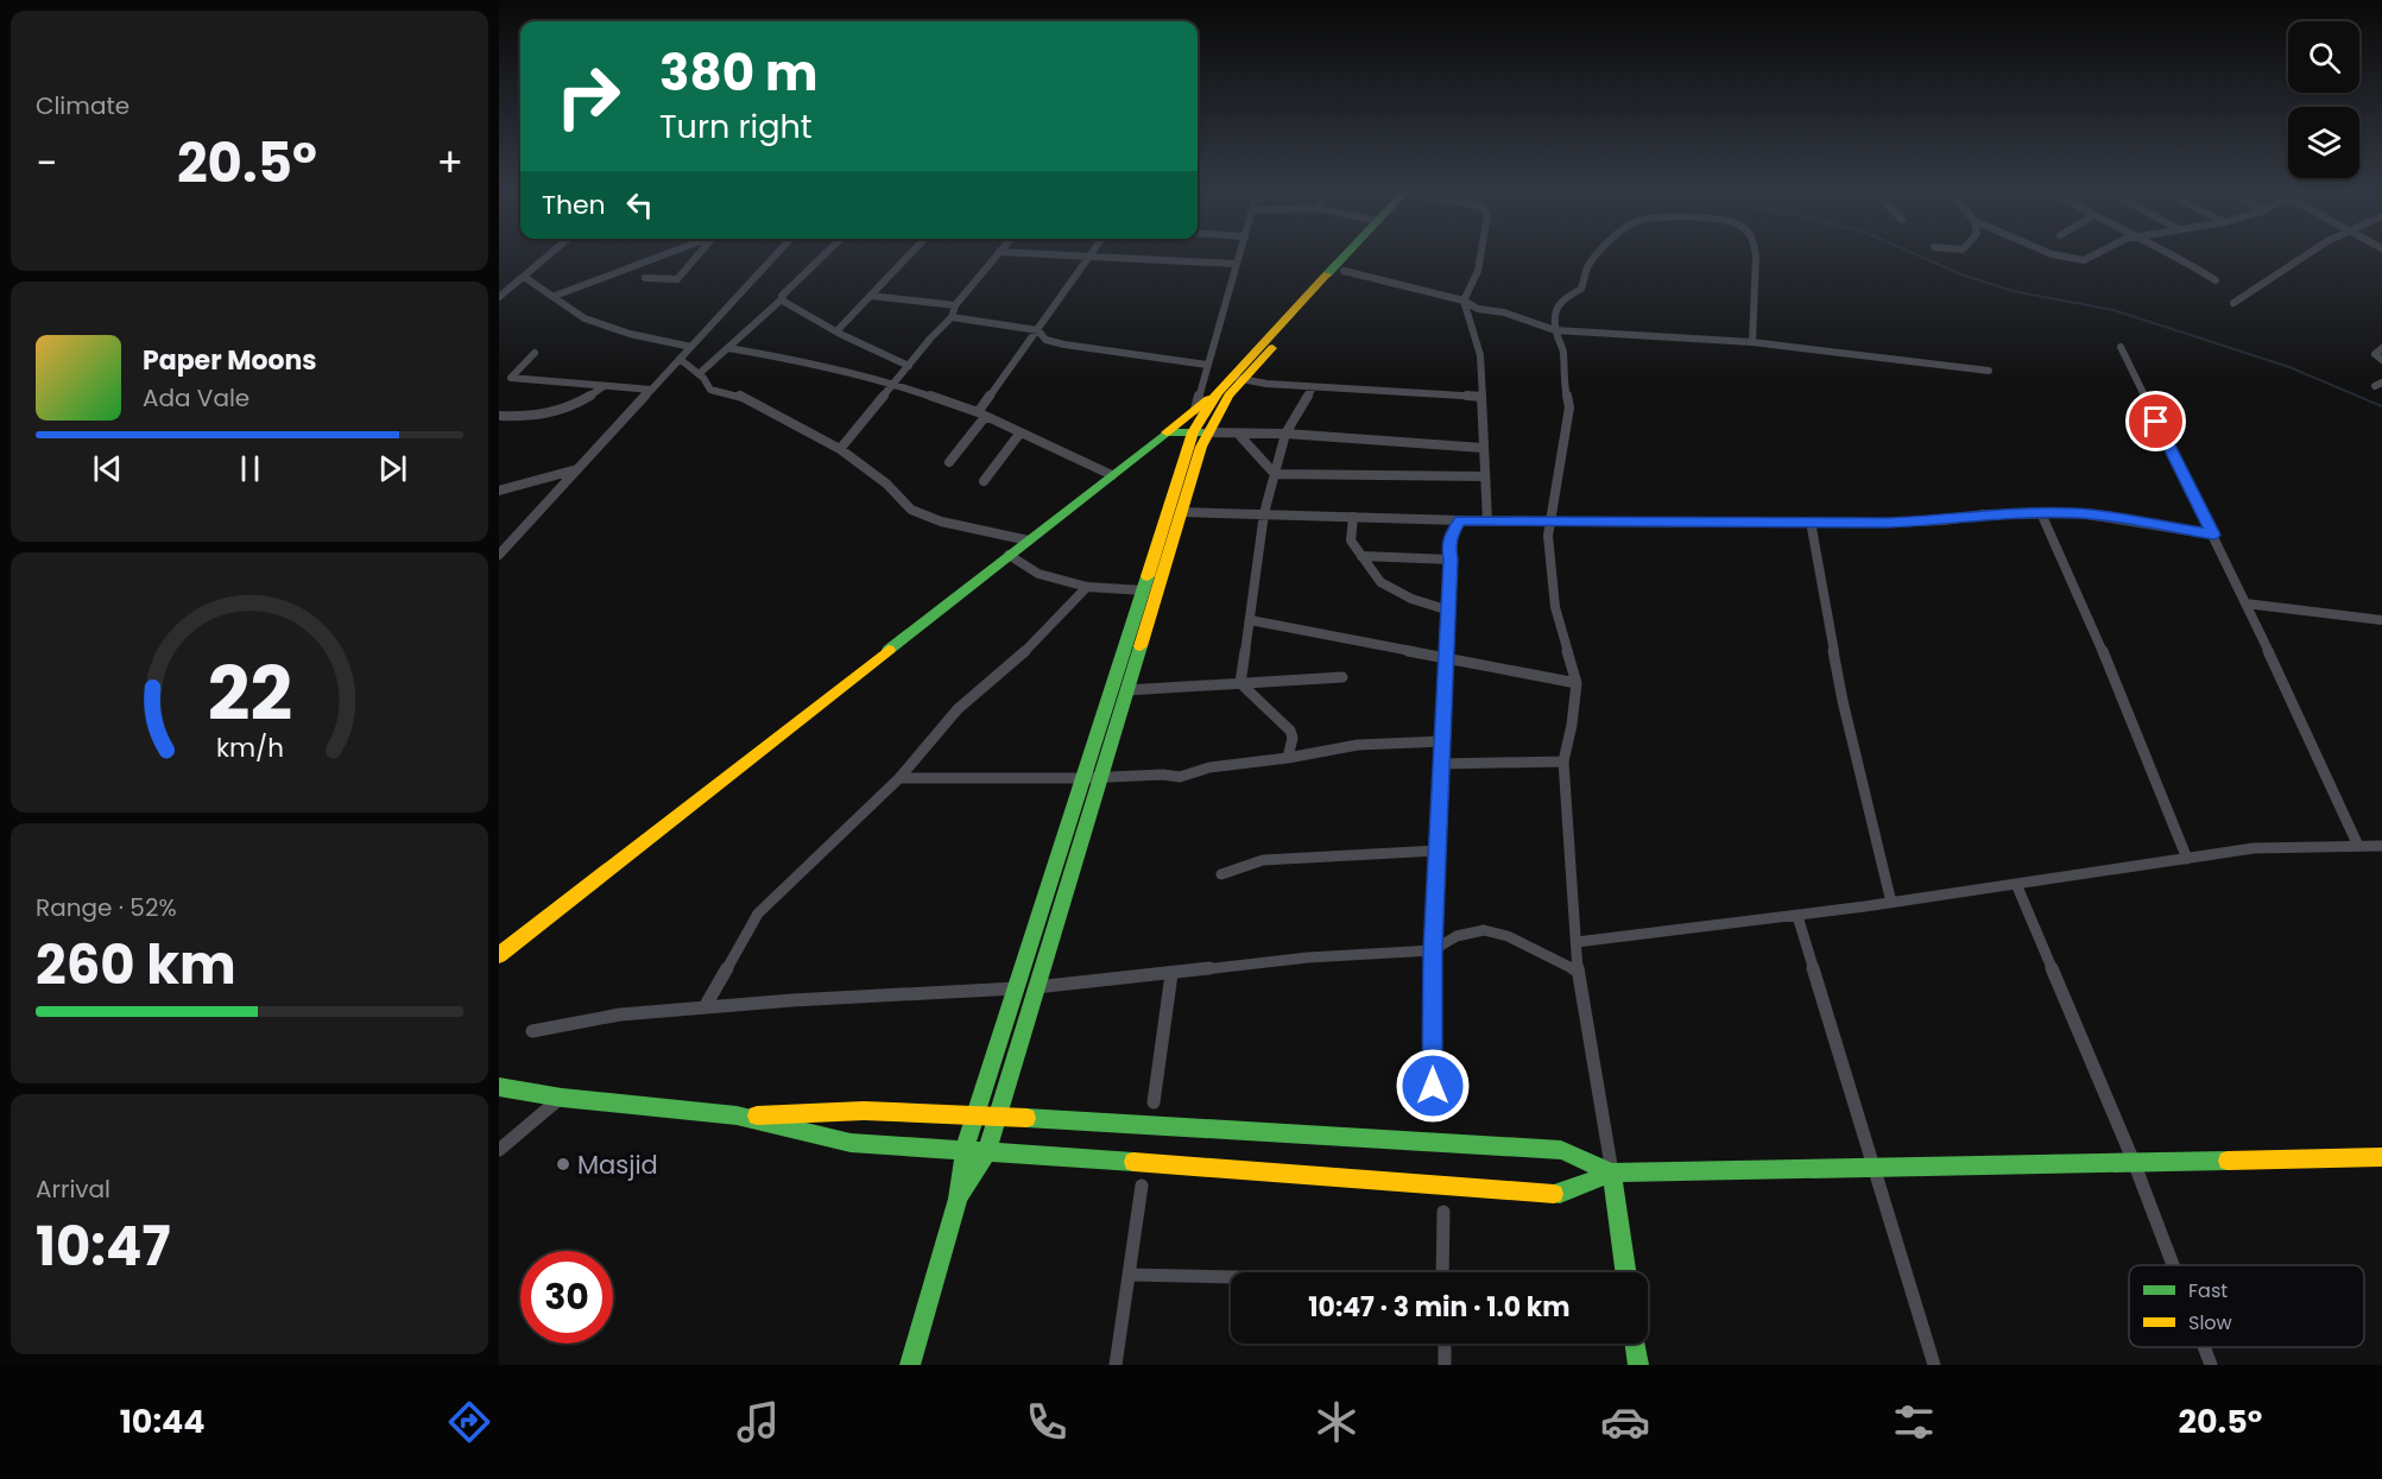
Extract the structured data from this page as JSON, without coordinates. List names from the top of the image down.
{
  "places": ["Masjid"],
  "legend": ["Fast", "Slow"],
  "page": {
    "tile": [
      "Climate",
      ["Range · 52%", "260 km"],
      ["Arrival", "10:47"]
    ],
    "turn": ["380 m", "Turn right"],
    "heat": ["−", "20.5°", "+"],
    "then": "Then",
    "song": ["Paper Moons", "Ada Vale"],
    "limit": "30",
    "trip": "10:47 · 3 min · 1.0 km",
    "tabs": ["10:44", "20.5°"],
    "gauge": ["22", "km/h"]
  }
}
